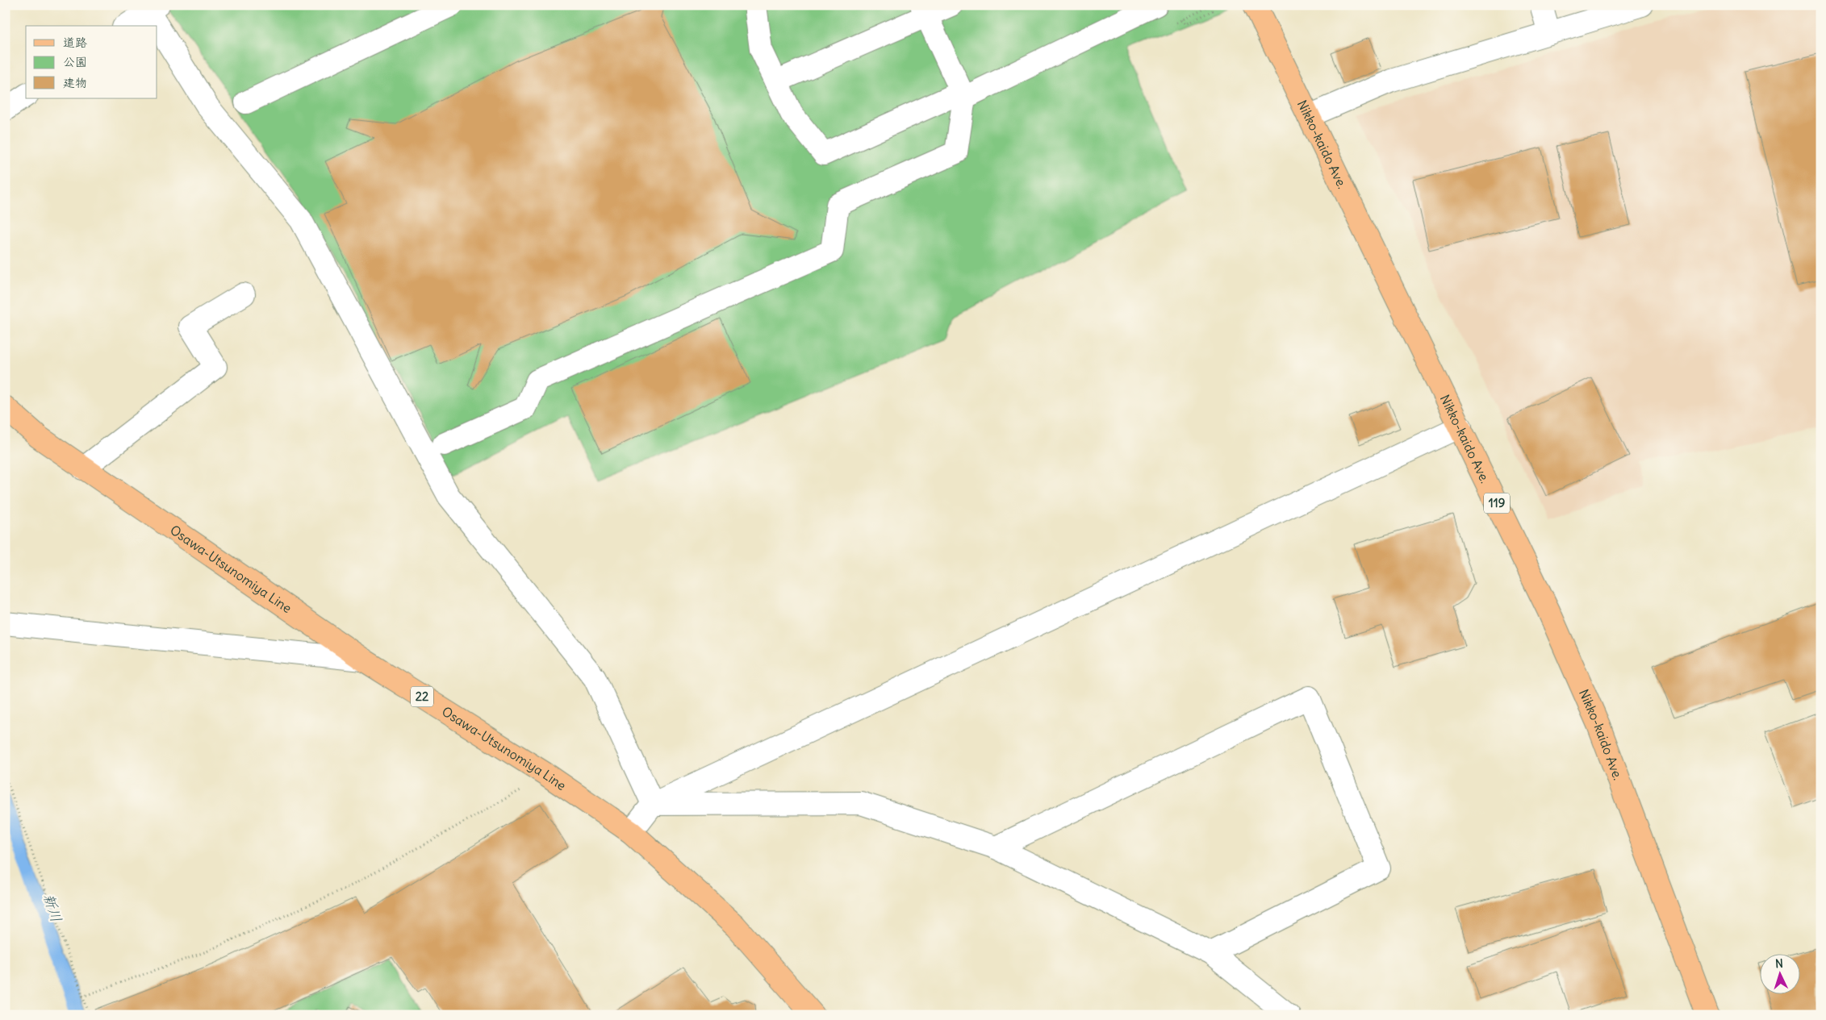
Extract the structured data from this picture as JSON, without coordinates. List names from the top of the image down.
{
  "streets": {
    "main road": [
      "Nikko-kaido Ave.",
      "119",
      "Osawa-Utsunomiya Line",
      "22"
    ]
  },
  "water": ["新川"],
  "legend": ["道路", "公園", "建物"],
  "north": "top"
}
